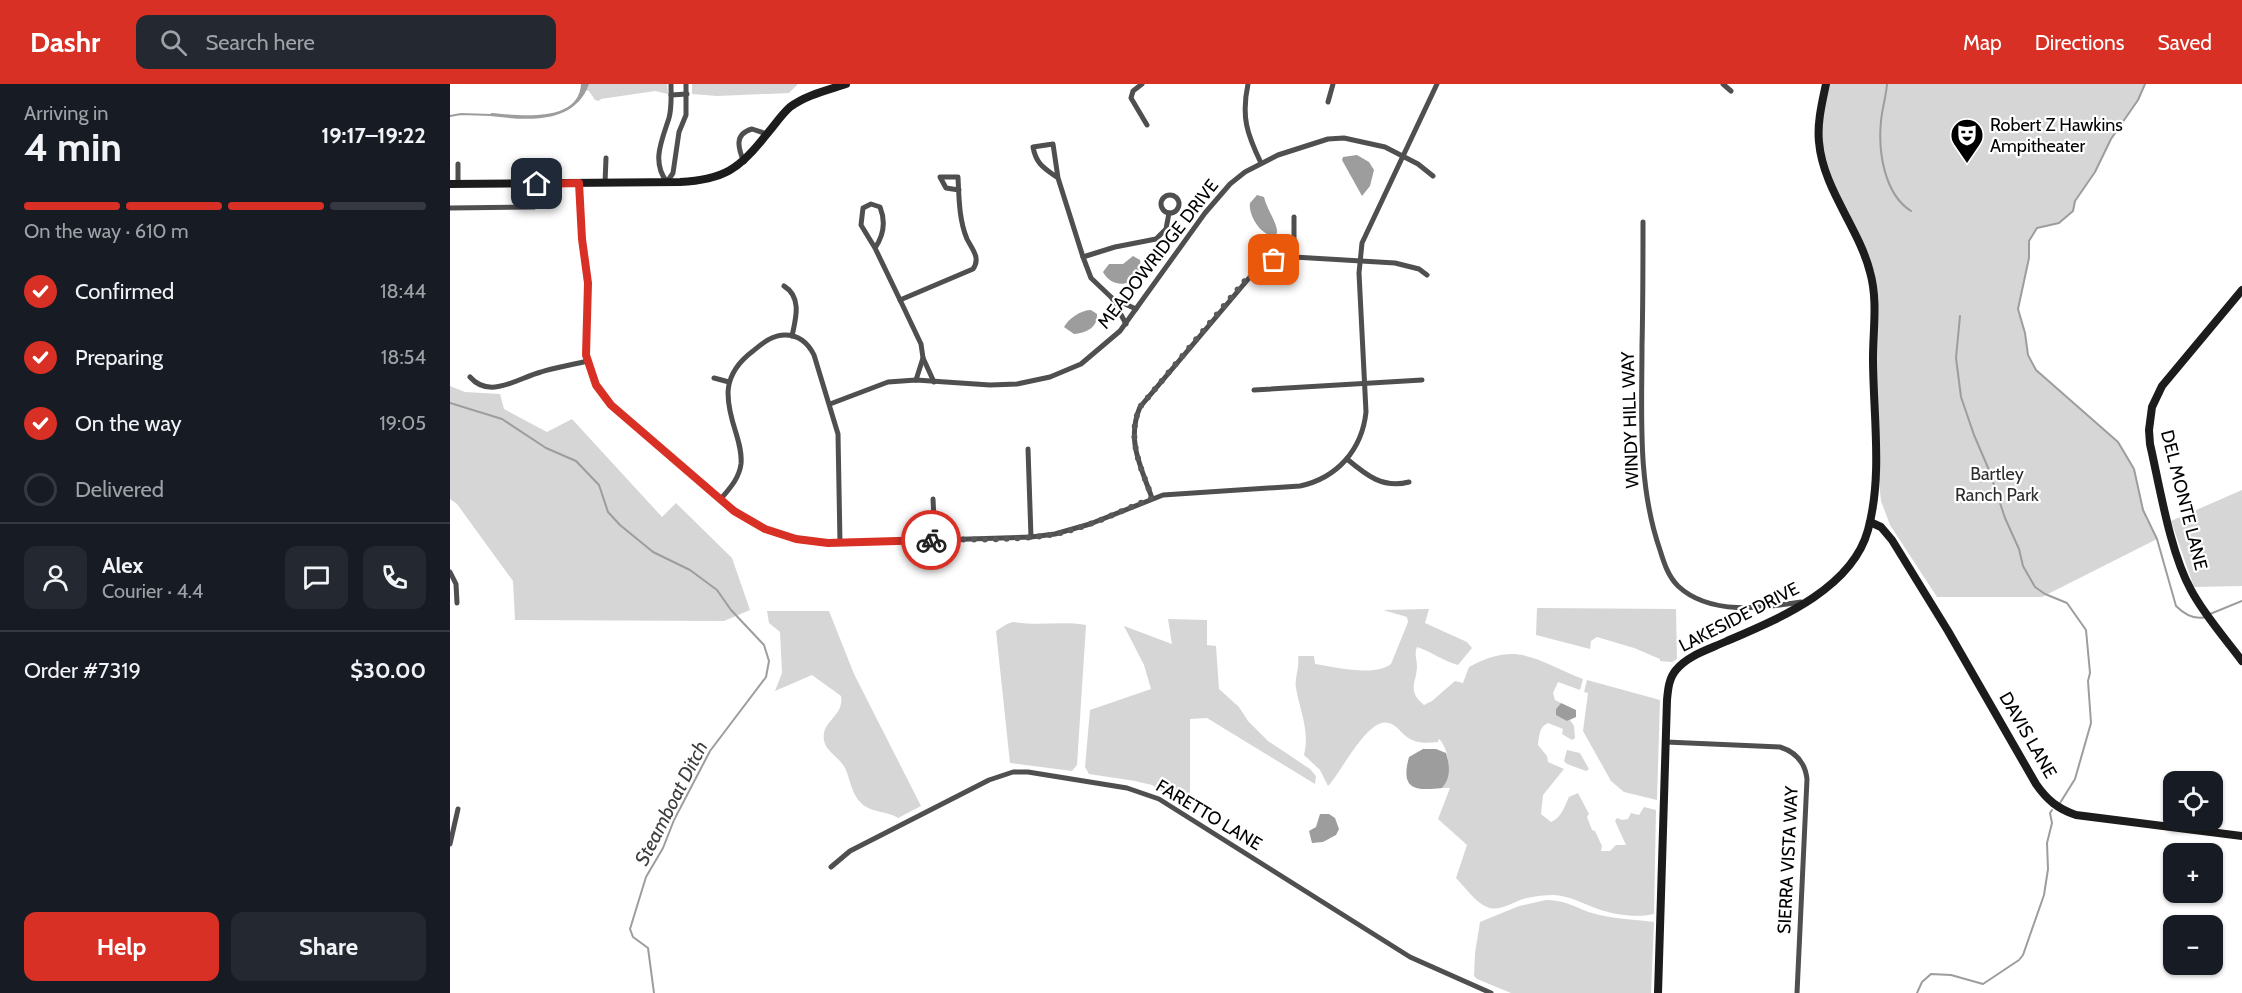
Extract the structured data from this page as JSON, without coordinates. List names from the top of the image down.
{
  "streets": {
    "street": [
      "MEADOWRIDGE DRIVE",
      "WINDY HILL WAY",
      "DEL MONTE LANE",
      "LAKESIDE DRIVE",
      "DAVIS LANE",
      "FARETTO LANE",
      "SIERRA VISTA WAY"
    ]
  },
  "crossings": [
    ["WINDY HILL WAY", "LAKESIDE DRIVE"],
    ["LAKESIDE DRIVE", "DAVIS LANE"],
    ["LAKESIDE DRIVE", "SIERRA VISTA WAY"]
  ],
  "water": ["Steamboat Ditch"],
  "parks": ["Bartley Ranch Park"],
  "places": {
    "theatre": ["Robert Z Hawkins Ampitheater"]
  },
  "page": {
    "header": "Dashr",
    "search": "Search here",
    "nav": ["Map", "Directions", "Saved"],
    "heading": ["4 min", "Arriving in", "19:17–19:22"],
    "panel": [
      "Alex",
      "Courier · 4.4",
      "Order #7319",
      "$30.00"
    ],
    "bar": "On the way · 610 m",
    "list": [
      ["Confirmed", "18:44"],
      ["Preparing", "18:54"],
      ["On the way", "19:05"],
      "Delivered"
    ],
    "map_buttons": ["+", "−"],
    "buttons": ["Help", "Share"]
  }
}
